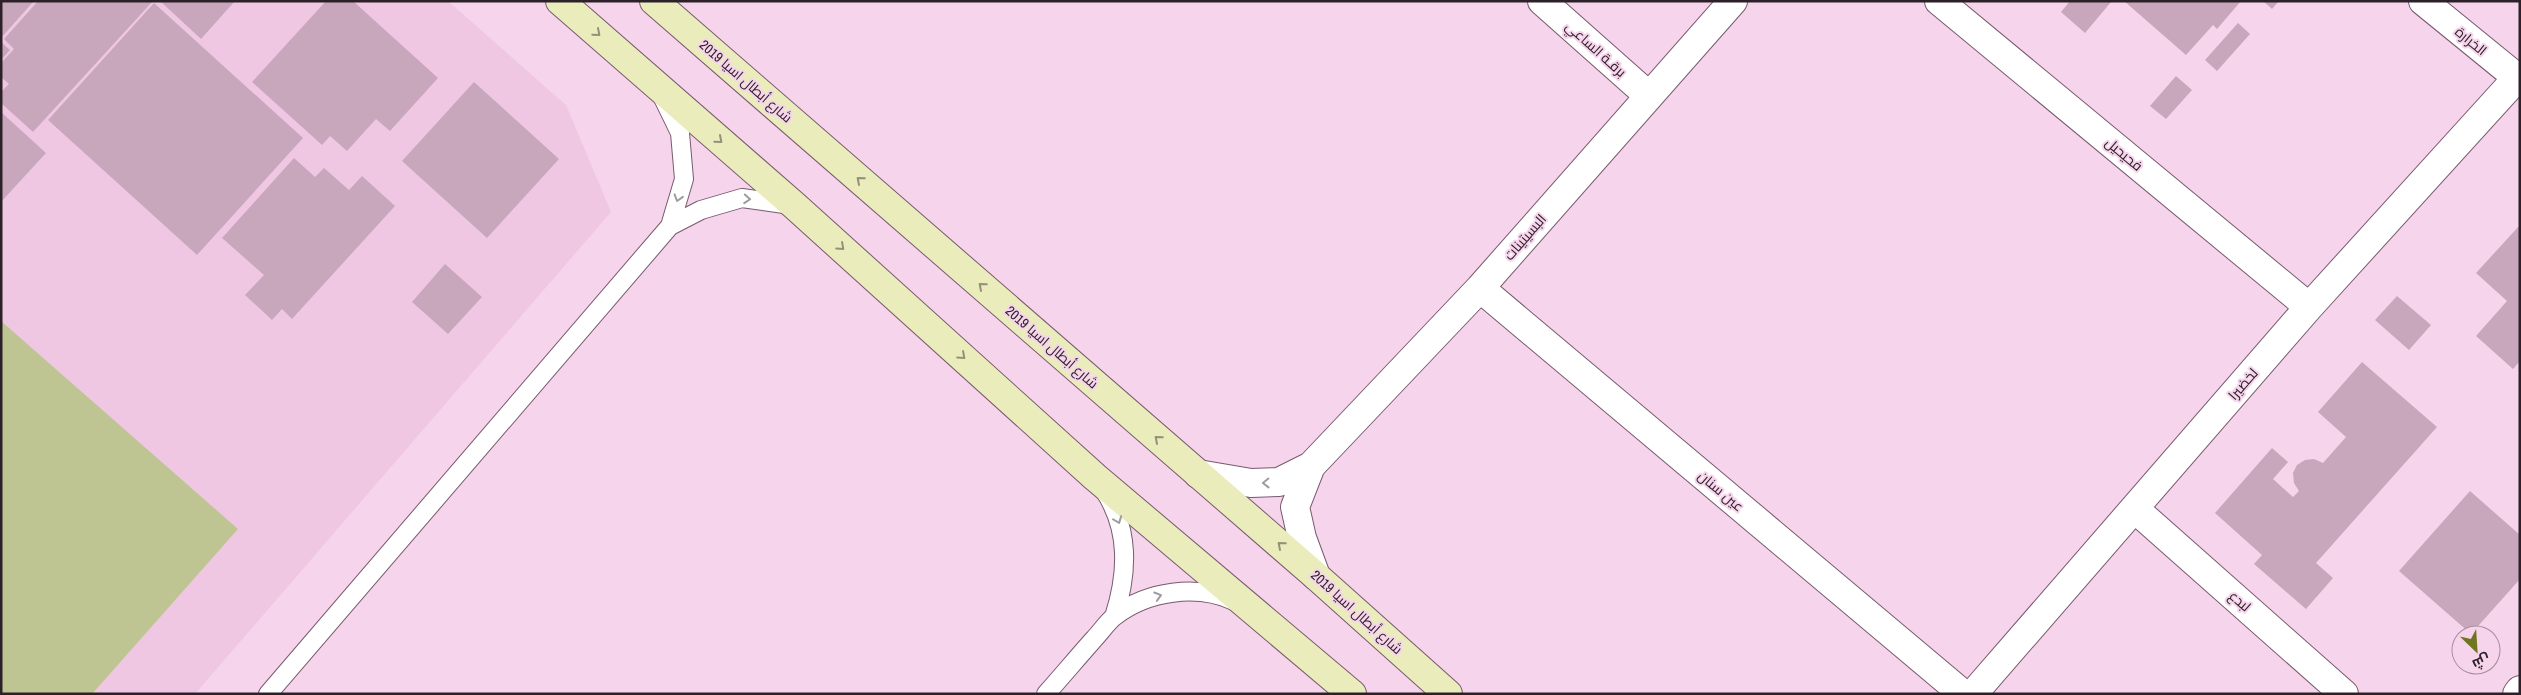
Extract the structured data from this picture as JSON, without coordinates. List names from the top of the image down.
{
  "streets": {
    "main road": ["شارع أبطال اسيا 2019"],
    "street": [
      "الخرارة",
      "برقـة الساعي",
      "فحيحيل",
      "البسيتينات",
      "لخضيرا",
      "عين سنان",
      "لبدع"
    ]
  },
  "crossings": [
    ["الخرارة", "لخضيرا"],
    ["برقـة الساعي", "البسيتينات"],
    ["شارع أبطال اسيا 2019", "البسيتينات"],
    ["فحيحيل", "لخضيرا"],
    ["البسيتينات", "عين سنان"],
    ["لخضيرا", "لبدع"]
  ],
  "north": "bottom right"
}
